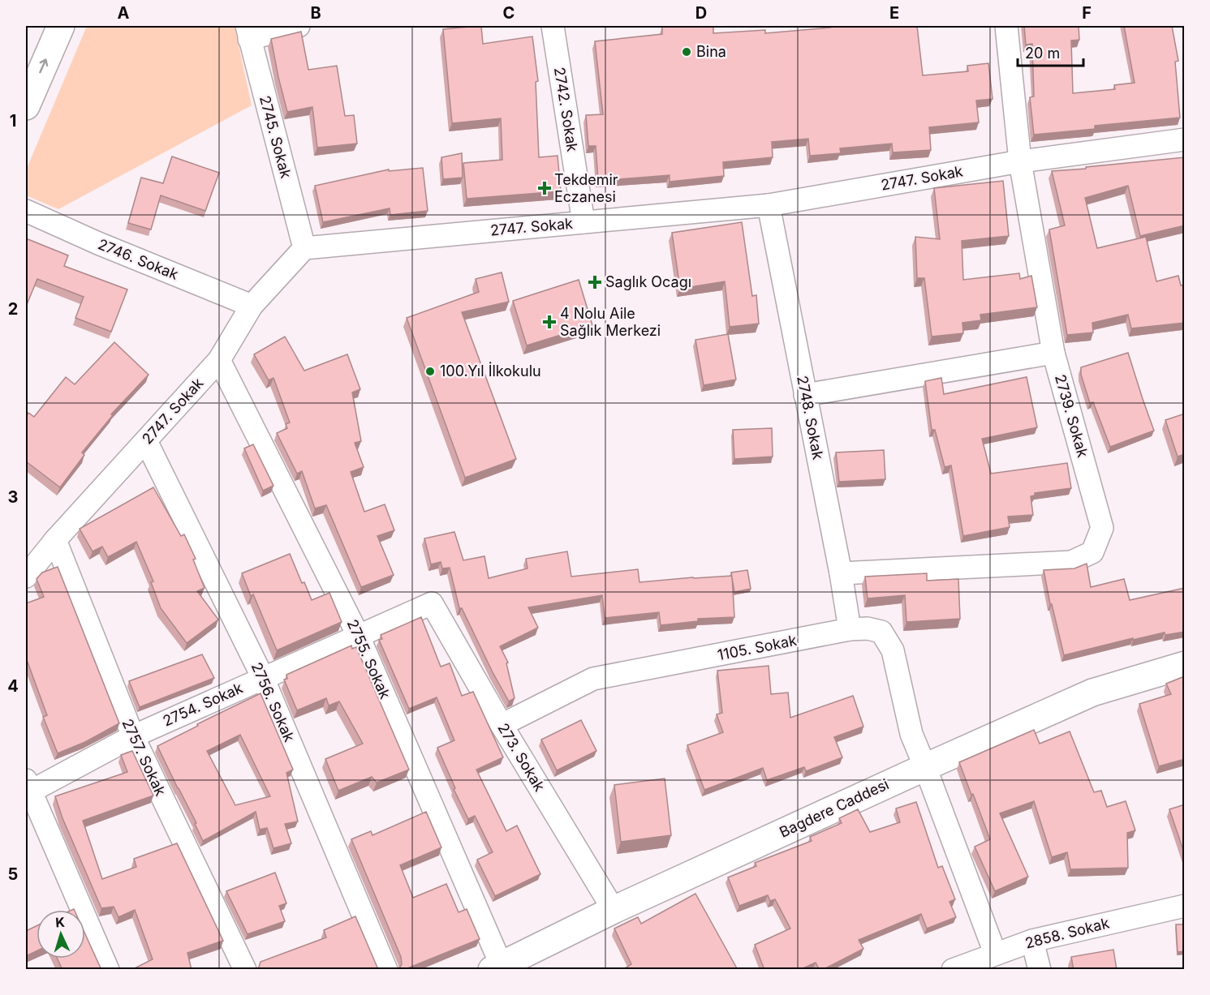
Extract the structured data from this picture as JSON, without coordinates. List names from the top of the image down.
{
  "streets": {
    "main road": ["Bagdere Caddesi"],
    "street": [
      "2742. Sokak",
      "2745. Sokak",
      "2747. Sokak",
      "2746. Sokak",
      "2739. Sokak",
      "2748. Sokak",
      "1105. Sokak",
      "2755. Sokak",
      "2756. Sokak",
      "2754. Sokak",
      "2757. Sokak",
      "273. Sokak",
      "2858. Sokak"
    ]
  },
  "crossings": [
    ["2742. Sokak", "2747. Sokak"],
    ["2745. Sokak", "2747. Sokak"],
    ["2747. Sokak", "2746. Sokak"],
    ["2747. Sokak", "2739. Sokak"],
    ["2747. Sokak", "2748. Sokak"],
    ["2747. Sokak", "2755. Sokak"],
    ["2747. Sokak", "2756. Sokak"],
    ["2747. Sokak", "2757. Sokak"],
    ["2739. Sokak", "2748. Sokak"],
    ["2748. Sokak", "1105. Sokak"],
    ["1105. Sokak", "273. Sokak"],
    ["1105. Sokak", "Bagdere Caddesi"],
    ["2755. Sokak", "2754. Sokak"],
    ["2755. Sokak", "Bagdere Caddesi"],
    ["2756. Sokak", "2754. Sokak"],
    ["2754. Sokak", "2757. Sokak"],
    ["2754. Sokak", "273. Sokak"],
    ["273. Sokak", "Bagdere Caddesi"]
  ],
  "places": {
    "other": ["Bina", "100.Yıl İlkokulu"],
    "health": ["Tekdemir Eczanesi", "Saglık Ocagı", "4 Nolu Aile Sağlık Merkezi"]
  },
  "scale_bar": "20 m",
  "north": "top",
  "grid": {
    "columns": [
      "A",
      "B",
      "C",
      "D",
      "E",
      "F"
    ],
    "rows": [
      "1",
      "2",
      "3",
      "4",
      "5"
    ]
  }
}
